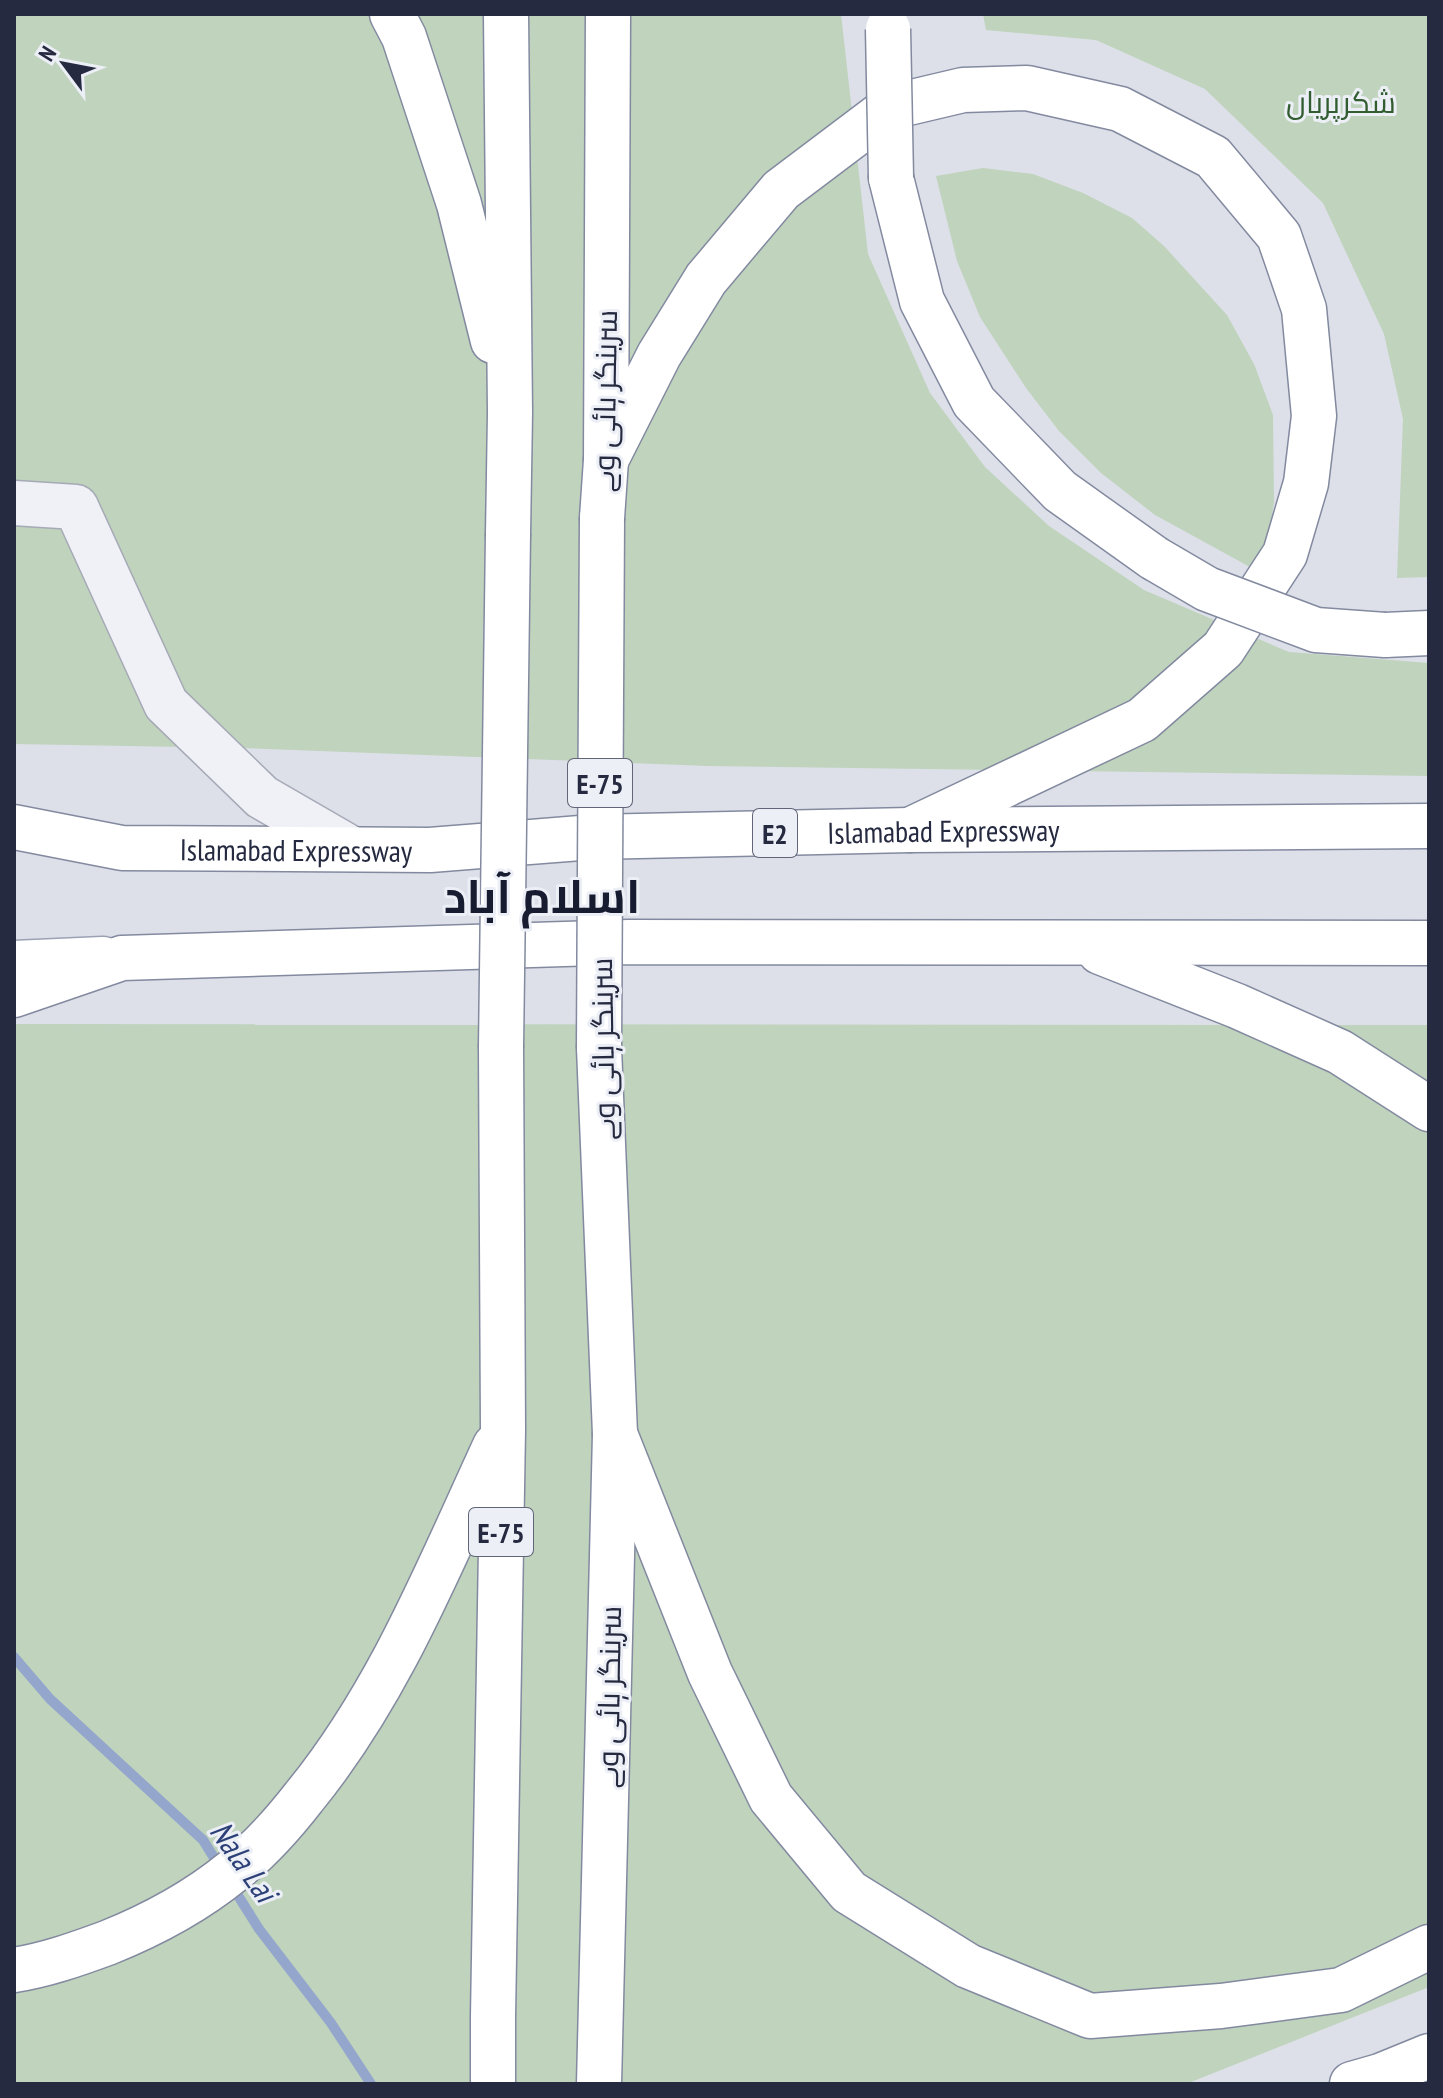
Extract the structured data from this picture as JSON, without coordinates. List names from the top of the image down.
{
  "streets": {
    "main road": [
      "سرینگر ہائی وے",
      "E-75",
      "Islamabad Expressway",
      "E2"
    ]
  },
  "districts": ["اسلام آباد"],
  "water": ["Nala Lai"],
  "parks": ["شکرپریاں"],
  "north": "top left"
}
